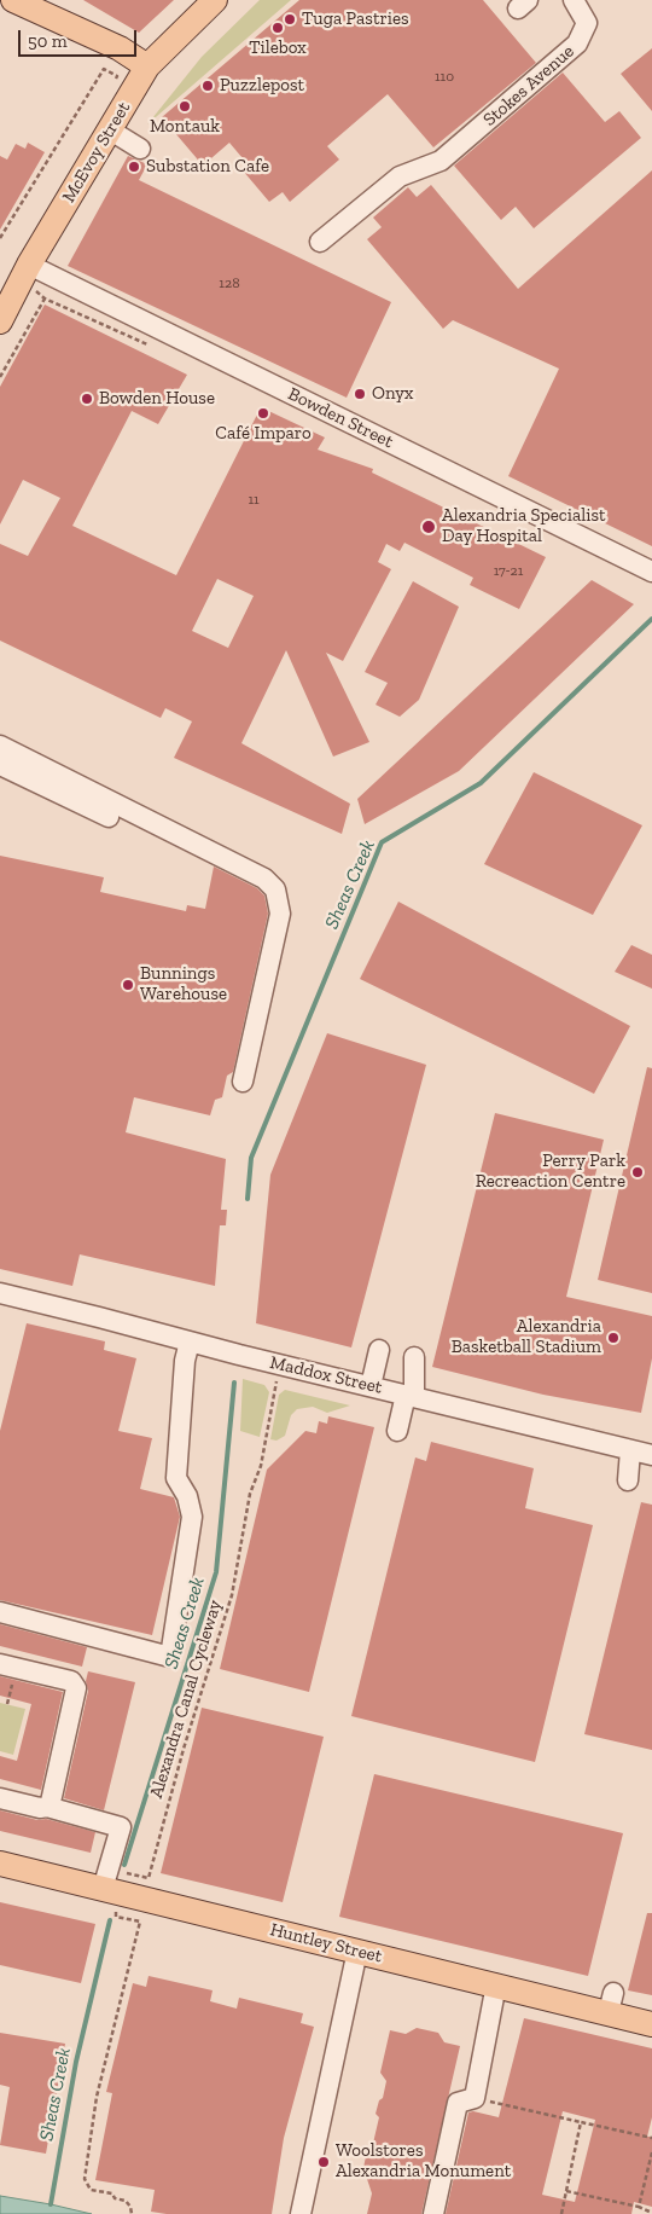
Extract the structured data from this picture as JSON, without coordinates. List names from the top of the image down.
{
  "streets": {
    "main road": ["McEvoy Street", "Huntley Street"],
    "street": ["Stokes Avenue", "Bowden Street", "Maddox Street"],
    "path": ["Alexandra Canal Cycleway"]
  },
  "crossings": [
    ["McEvoy Street", "Bowden Street"],
    ["Maddox Street", "Alexandra Canal Cycleway"]
  ],
  "water": ["Sheas Creek"],
  "places": [
    "Tuga Pastries",
    "Tilebox",
    "Puzzlepost",
    "Montauk",
    "Substation Cafe",
    "Onyx",
    "Bowden House",
    "Café Imparo",
    "Alexandria Specialist Day Hospital",
    "Bunnings Warehouse",
    "Perry Park Recreaction Centre",
    "Alexandria Basketball Stadium",
    "Woolstores Alexandria Monument"
  ],
  "house_numbers": [
    "110",
    "128",
    "11",
    "17-21"
  ],
  "scale_bar": "50 m"
}
